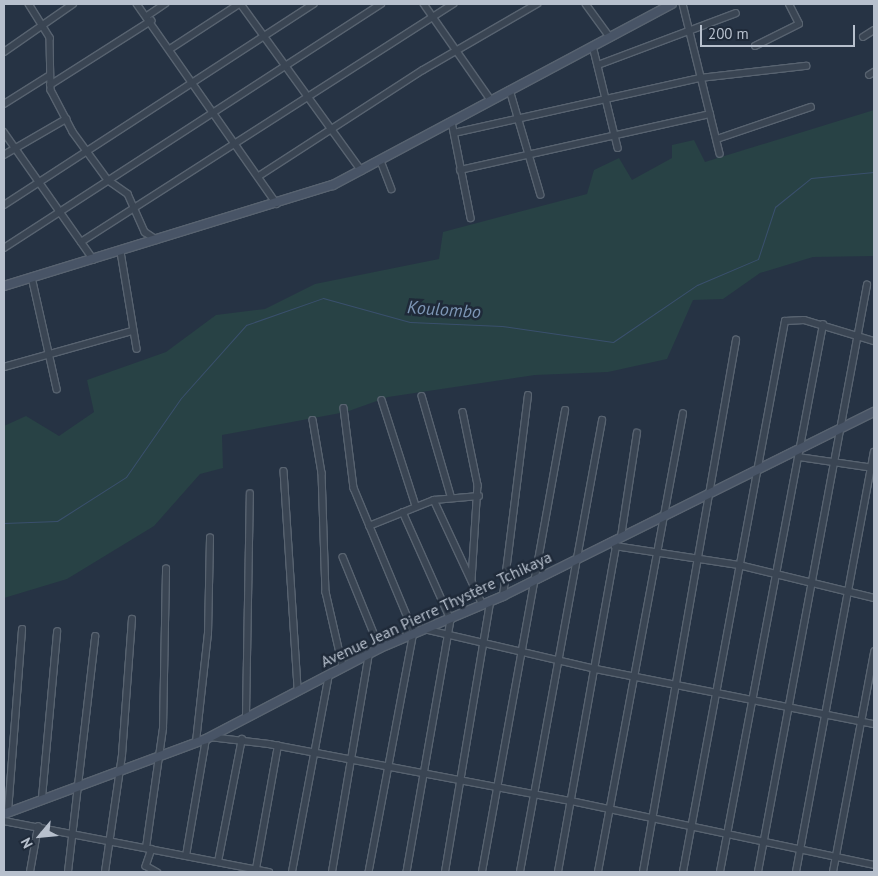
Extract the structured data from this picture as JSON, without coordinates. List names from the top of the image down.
{
  "streets": {
    "street": ["Avenue Jean Pierre Thystère Tchikaya"]
  },
  "water": ["Koulombo"],
  "scale_bar": "200 m",
  "north": "bottom left"
}
